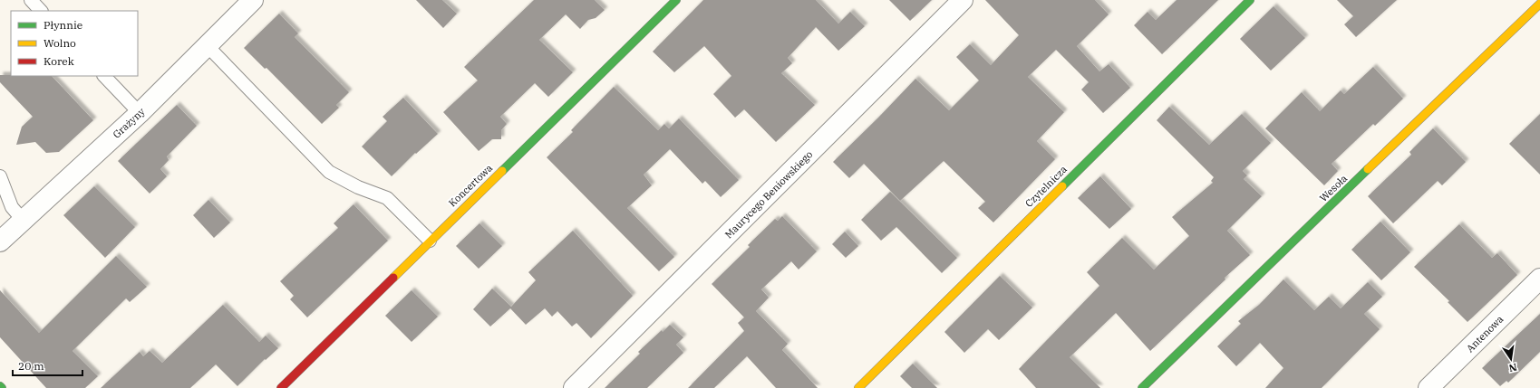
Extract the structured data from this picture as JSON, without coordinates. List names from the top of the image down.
{
  "streets": {
    "street": [
      "Grażyny",
      "Koncertowa",
      "Czytelnicza",
      "Wesoła",
      "Maurycego Beniowskiego",
      "Antenowa"
    ]
  },
  "legend": ["Płynnie", "Wolno", "Korek"],
  "scale_bar": "20 m",
  "north": "bottom"
}
